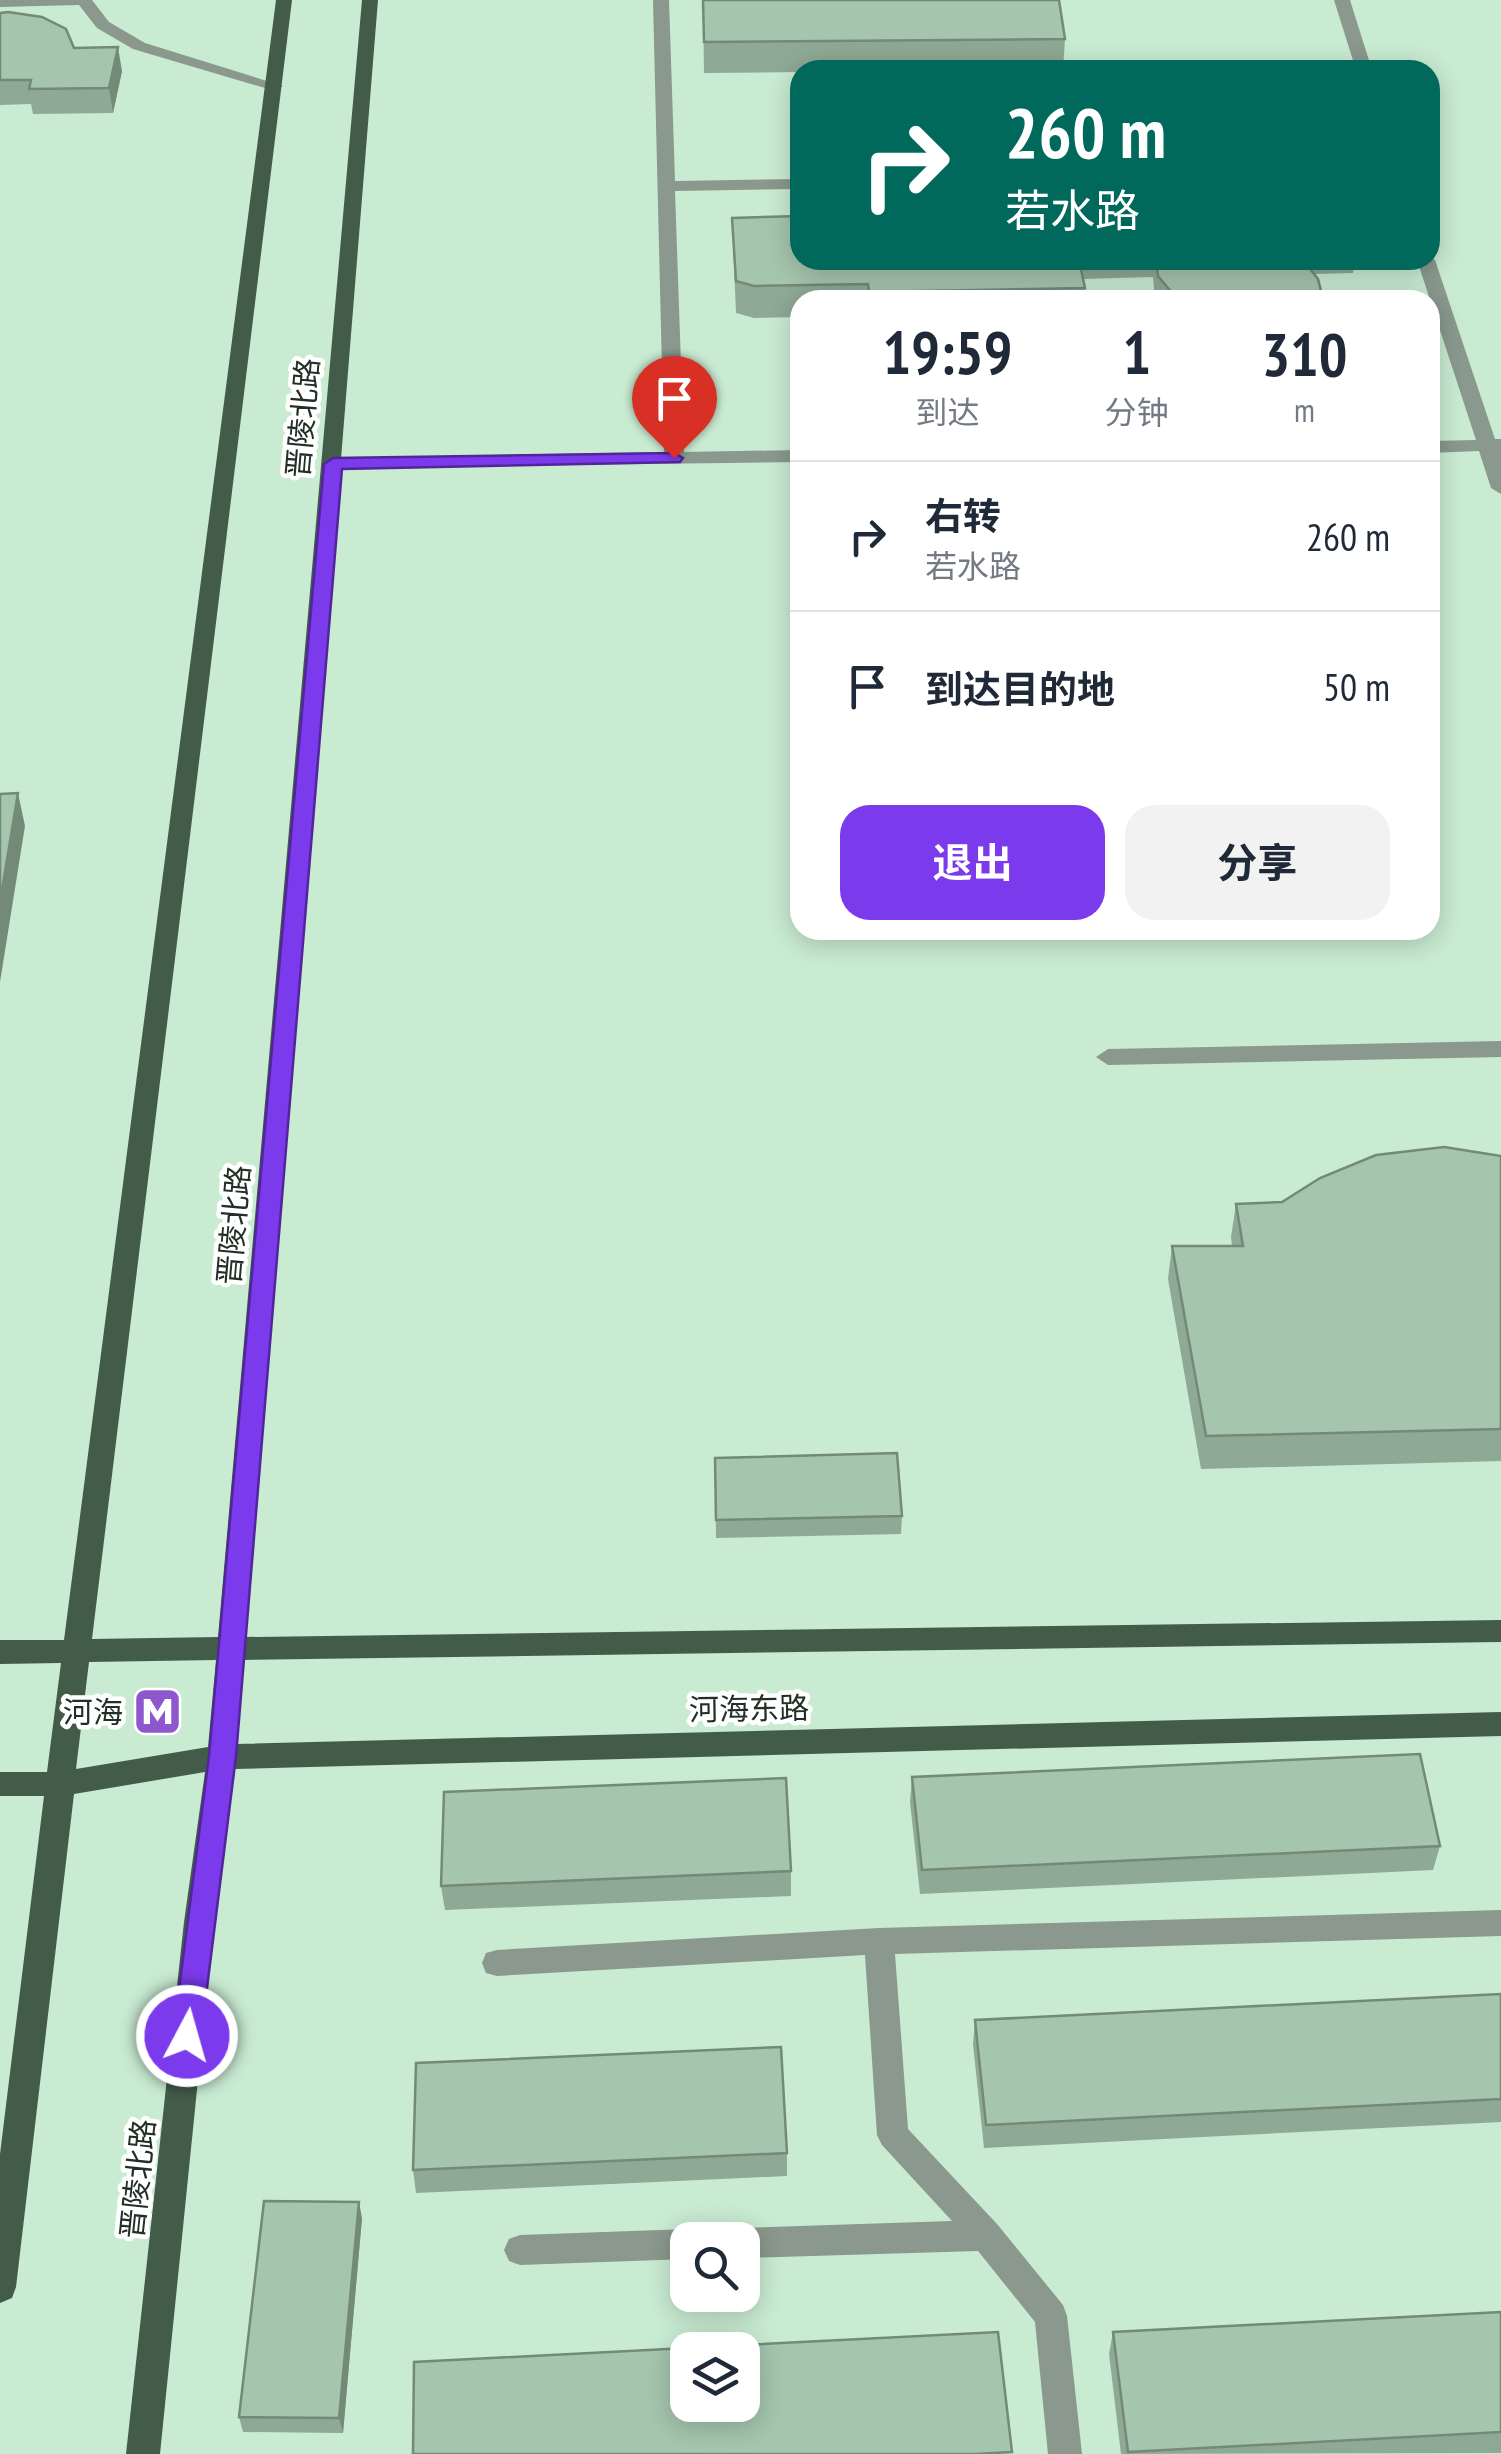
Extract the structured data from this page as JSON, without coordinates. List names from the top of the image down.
{
  "streets": {
    "main road": ["晋陵北路", "河海东路"]
  },
  "crossings": [
    ["晋陵北路", "河海东路"]
  ],
  "places": {
    "metro station": ["河海"]
  },
  "page": {
    "turn": ["260 m", "若水路"],
    "eta": [
      "19:59",
      "到达",
      "1",
      "分钟",
      "310",
      "m"
    ],
    "list": [
      {
        "name": "右转",
        "note": "若水路",
        "value": "260 m"
      },
      {
        "name": "到达目的地",
        "value": "50 m"
      }
    ],
    "buttons": ["退出", "分享"]
  }
}
